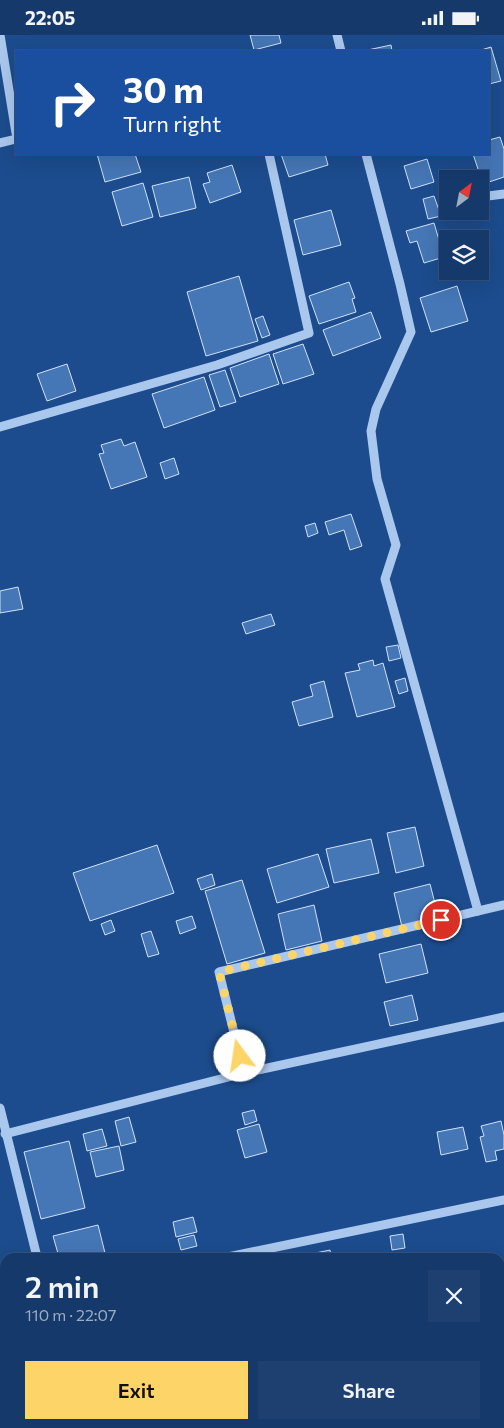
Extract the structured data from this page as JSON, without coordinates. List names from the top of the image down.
{
  "north": "top right",
  "page": {
    "status": "22:05",
    "turn": ["30 m", "Turn right"],
    "heading": ["2 min", "110 m · 22:07"],
    "buttons": ["Exit", "Share"]
  }
}
